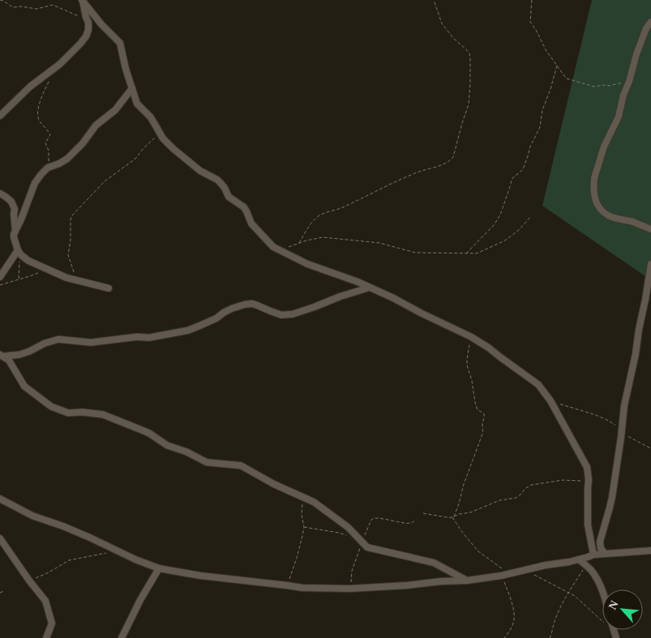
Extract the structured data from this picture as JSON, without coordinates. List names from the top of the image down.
{
  "north": "top left"
}
